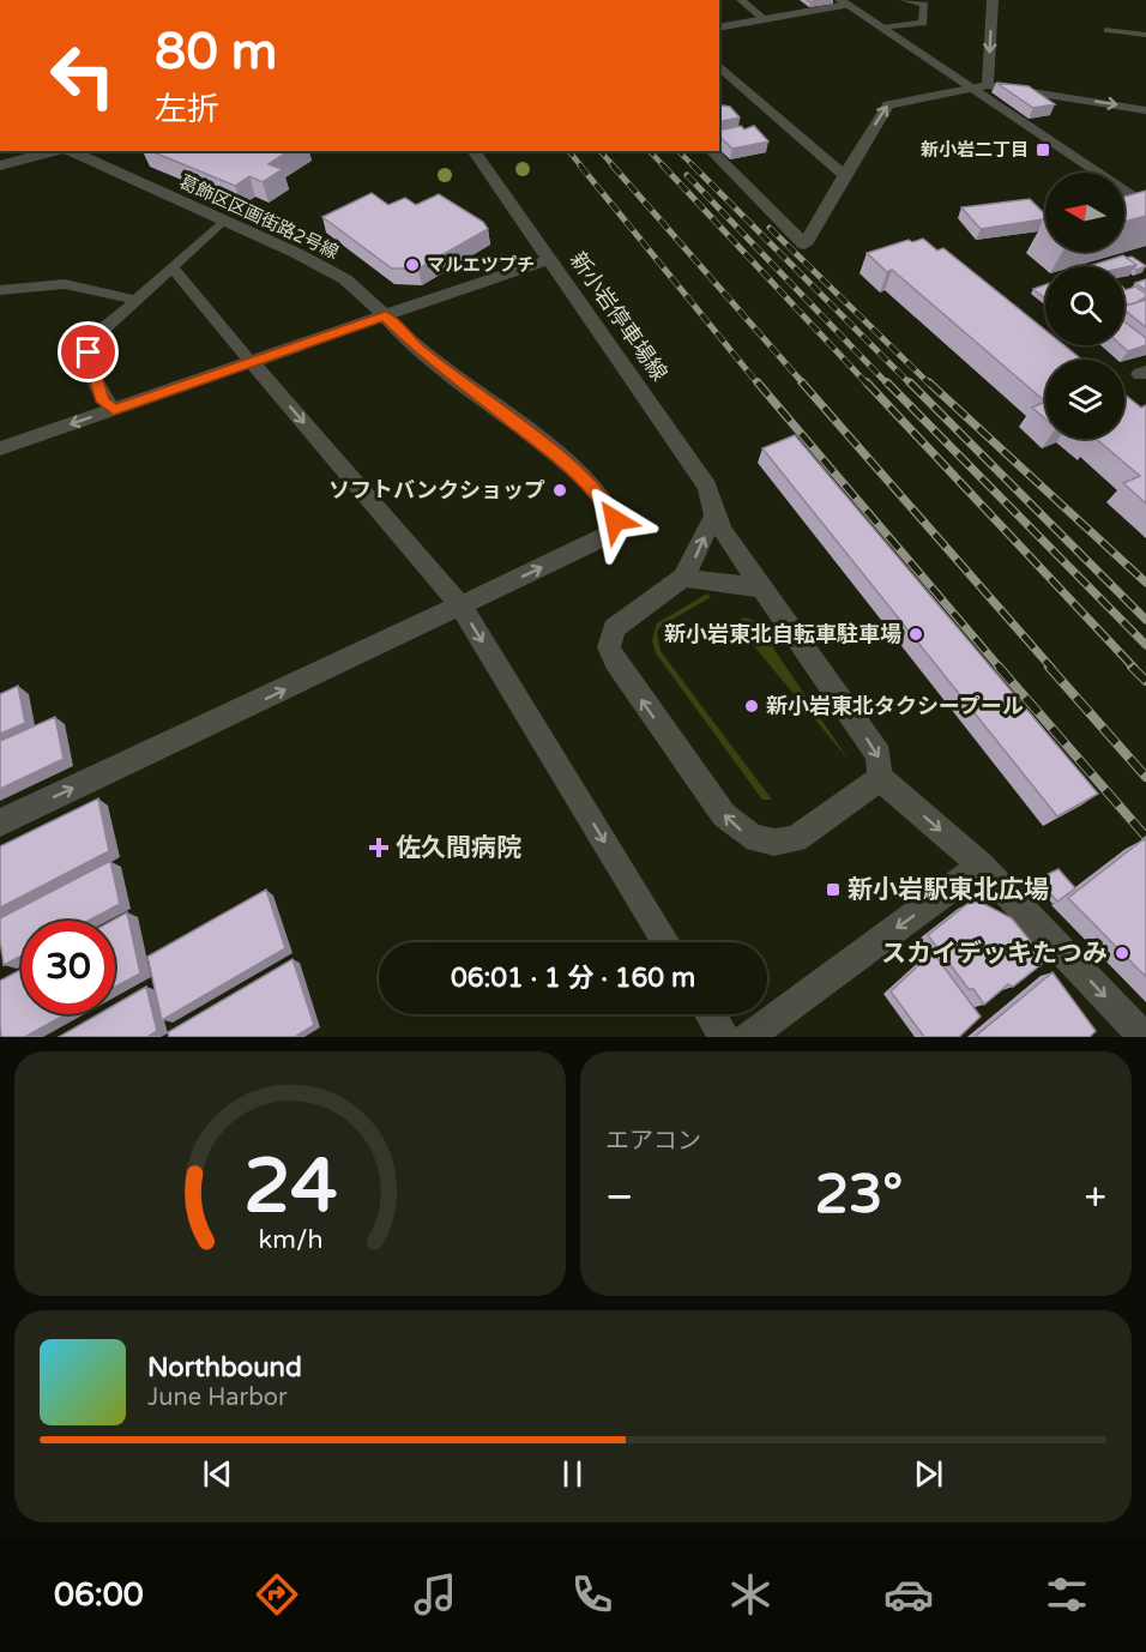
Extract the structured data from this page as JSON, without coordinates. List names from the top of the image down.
{
  "streets": {
    "street": ["葛飾区区画街路2号線", "新小岩停車場線"]
  },
  "places": {
    "transit": ["新小岩二丁目", "新小岩駅東北広場"],
    "other": [
      "マルエツプチ",
      "ソフトバンクショップ",
      "新小岩東北自転車駐車場",
      "新小岩東北タクシープール",
      "スカイデッキたつみ"
    ],
    "health": ["佐久間病院"]
  },
  "north": "left",
  "page": {
    "turn": ["80 m", "左折"],
    "limit": "30",
    "trip": "06:01 · 1 分 · 160 m",
    "tile": "エアコン",
    "heat": ["−", "23°", "+"],
    "song": ["Northbound", "June Harbor"],
    "tabs": "06:00",
    "gauge": ["24", "km/h"]
  }
}
